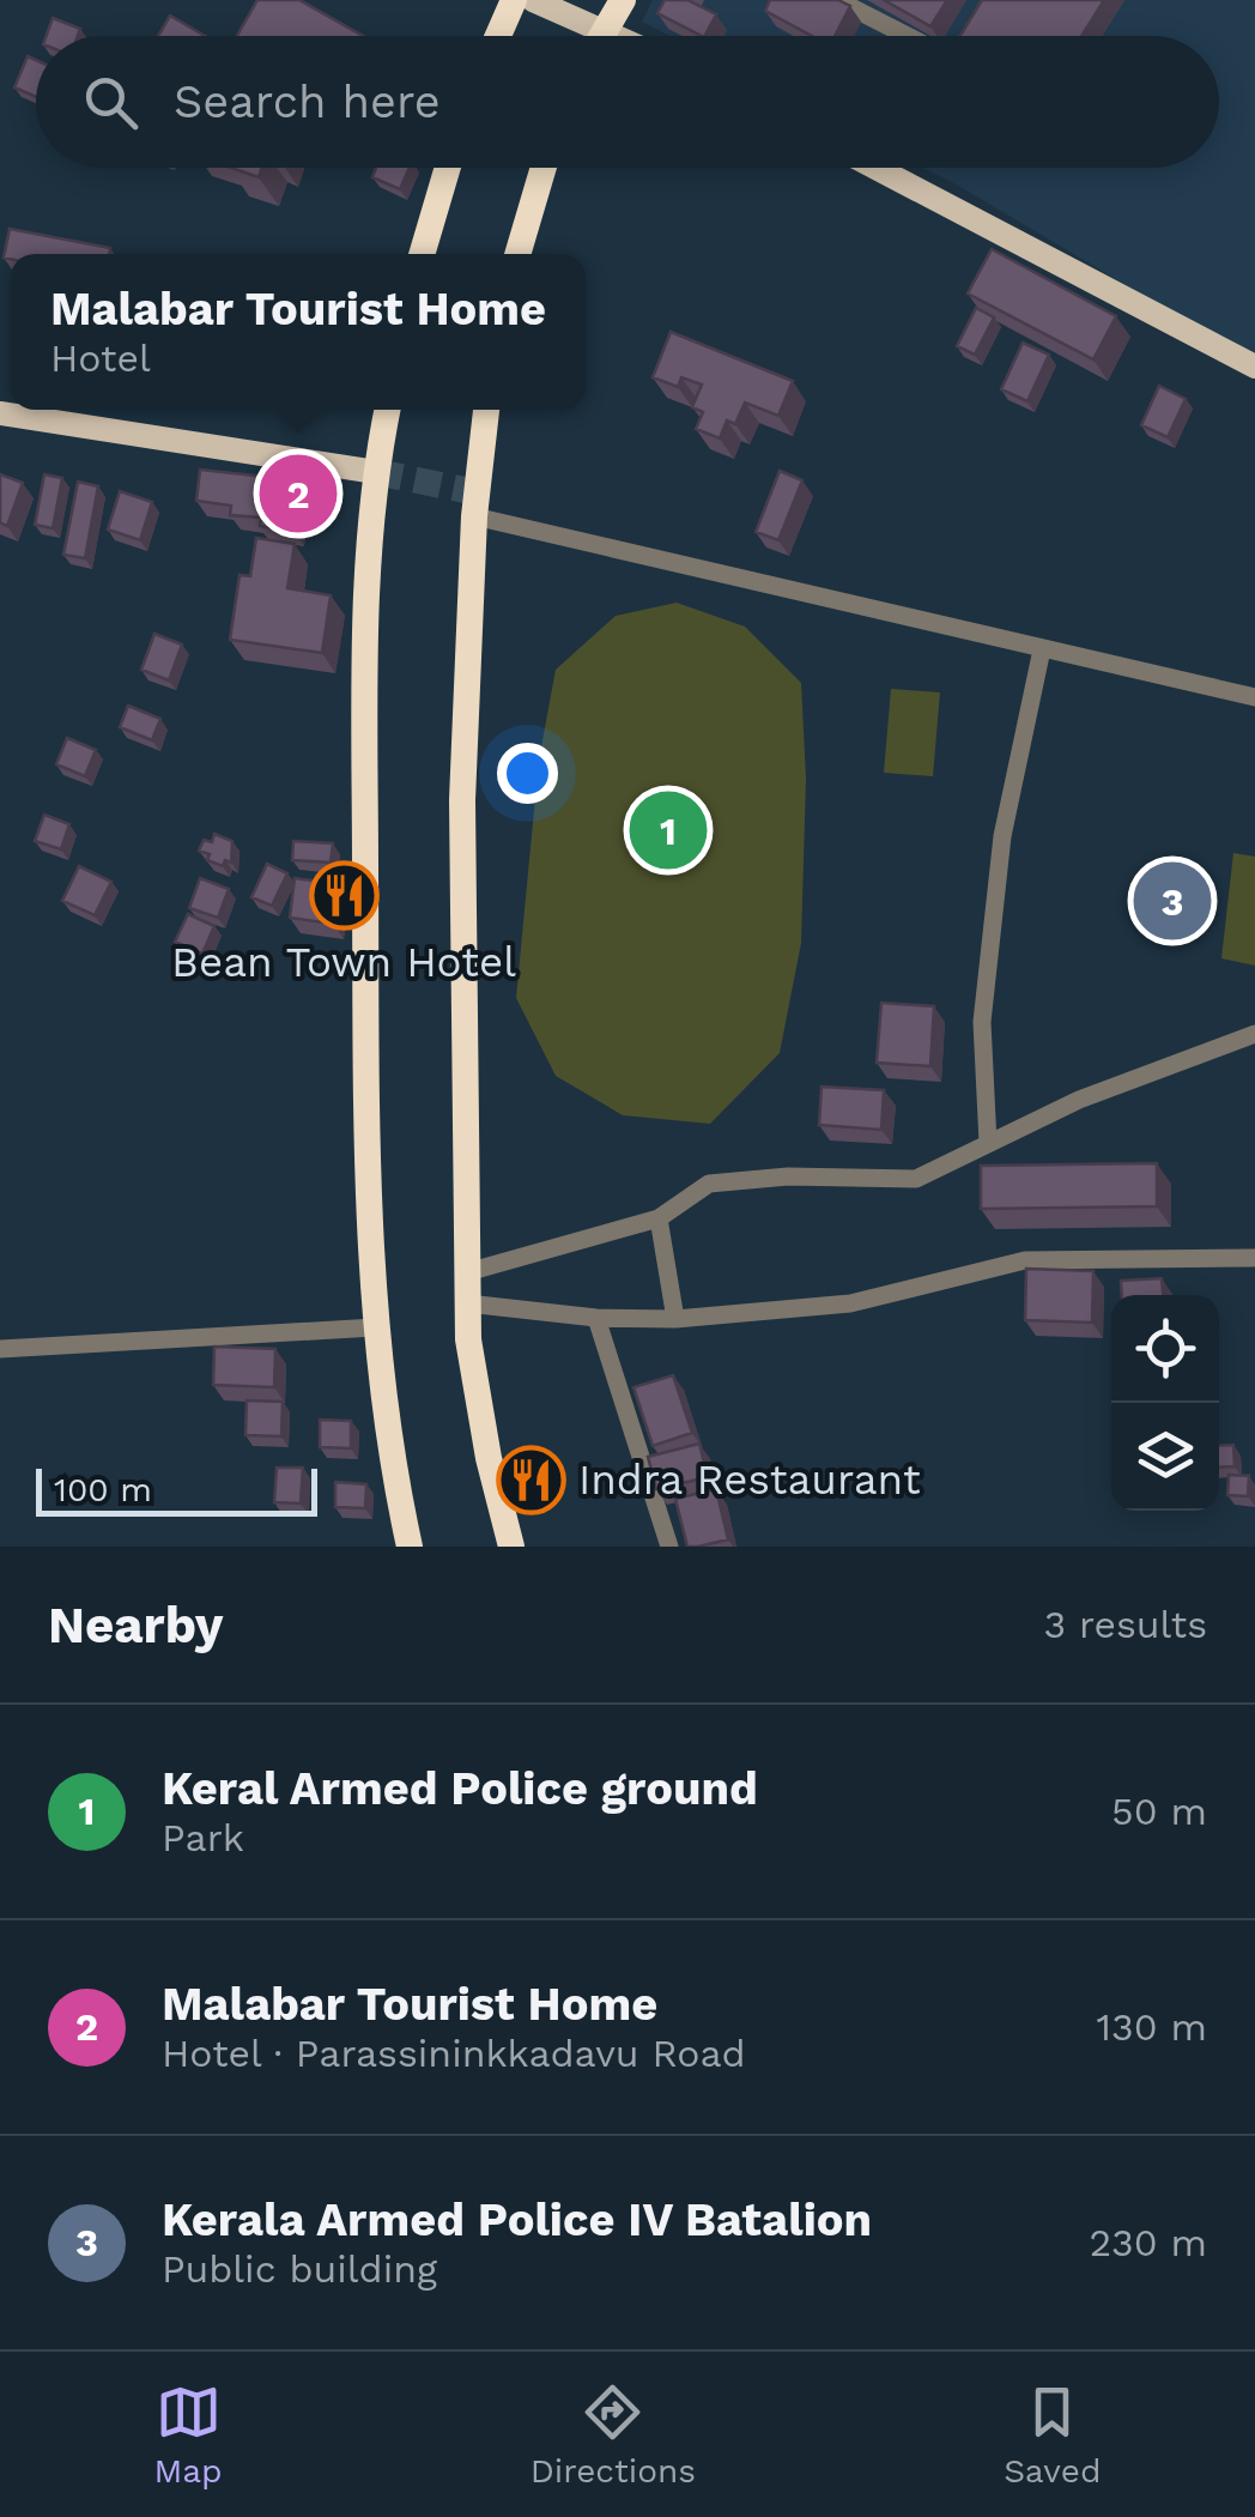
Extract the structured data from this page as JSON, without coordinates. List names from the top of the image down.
{
  "places": {
    "restaurant": ["Bean Town Hotel", "Indra Restaurant"]
  },
  "scale_bar": "100 m",
  "page": {
    "search": "Search here",
    "popup": ["Malabar Tourist Home", "Hotel"],
    "pins": ["2", "1", "3"],
    "scale": "100 m",
    "heading": ["Nearby", "3 results"],
    "list": [
      {
        "mark": "1",
        "name": "Keral Armed Police ground",
        "note": "Park",
        "value": "50 m"
      },
      {
        "mark": "2",
        "name": "Malabar Tourist Home",
        "note": "Hotel · Parassininkkadavu Road",
        "value": "130 m"
      },
      {
        "mark": "3",
        "name": "Kerala Armed Police IV Batalion",
        "note": "Public building",
        "value": "230 m"
      }
    ],
    "nav": ["Map", "Directions", "Saved"]
  }
}
